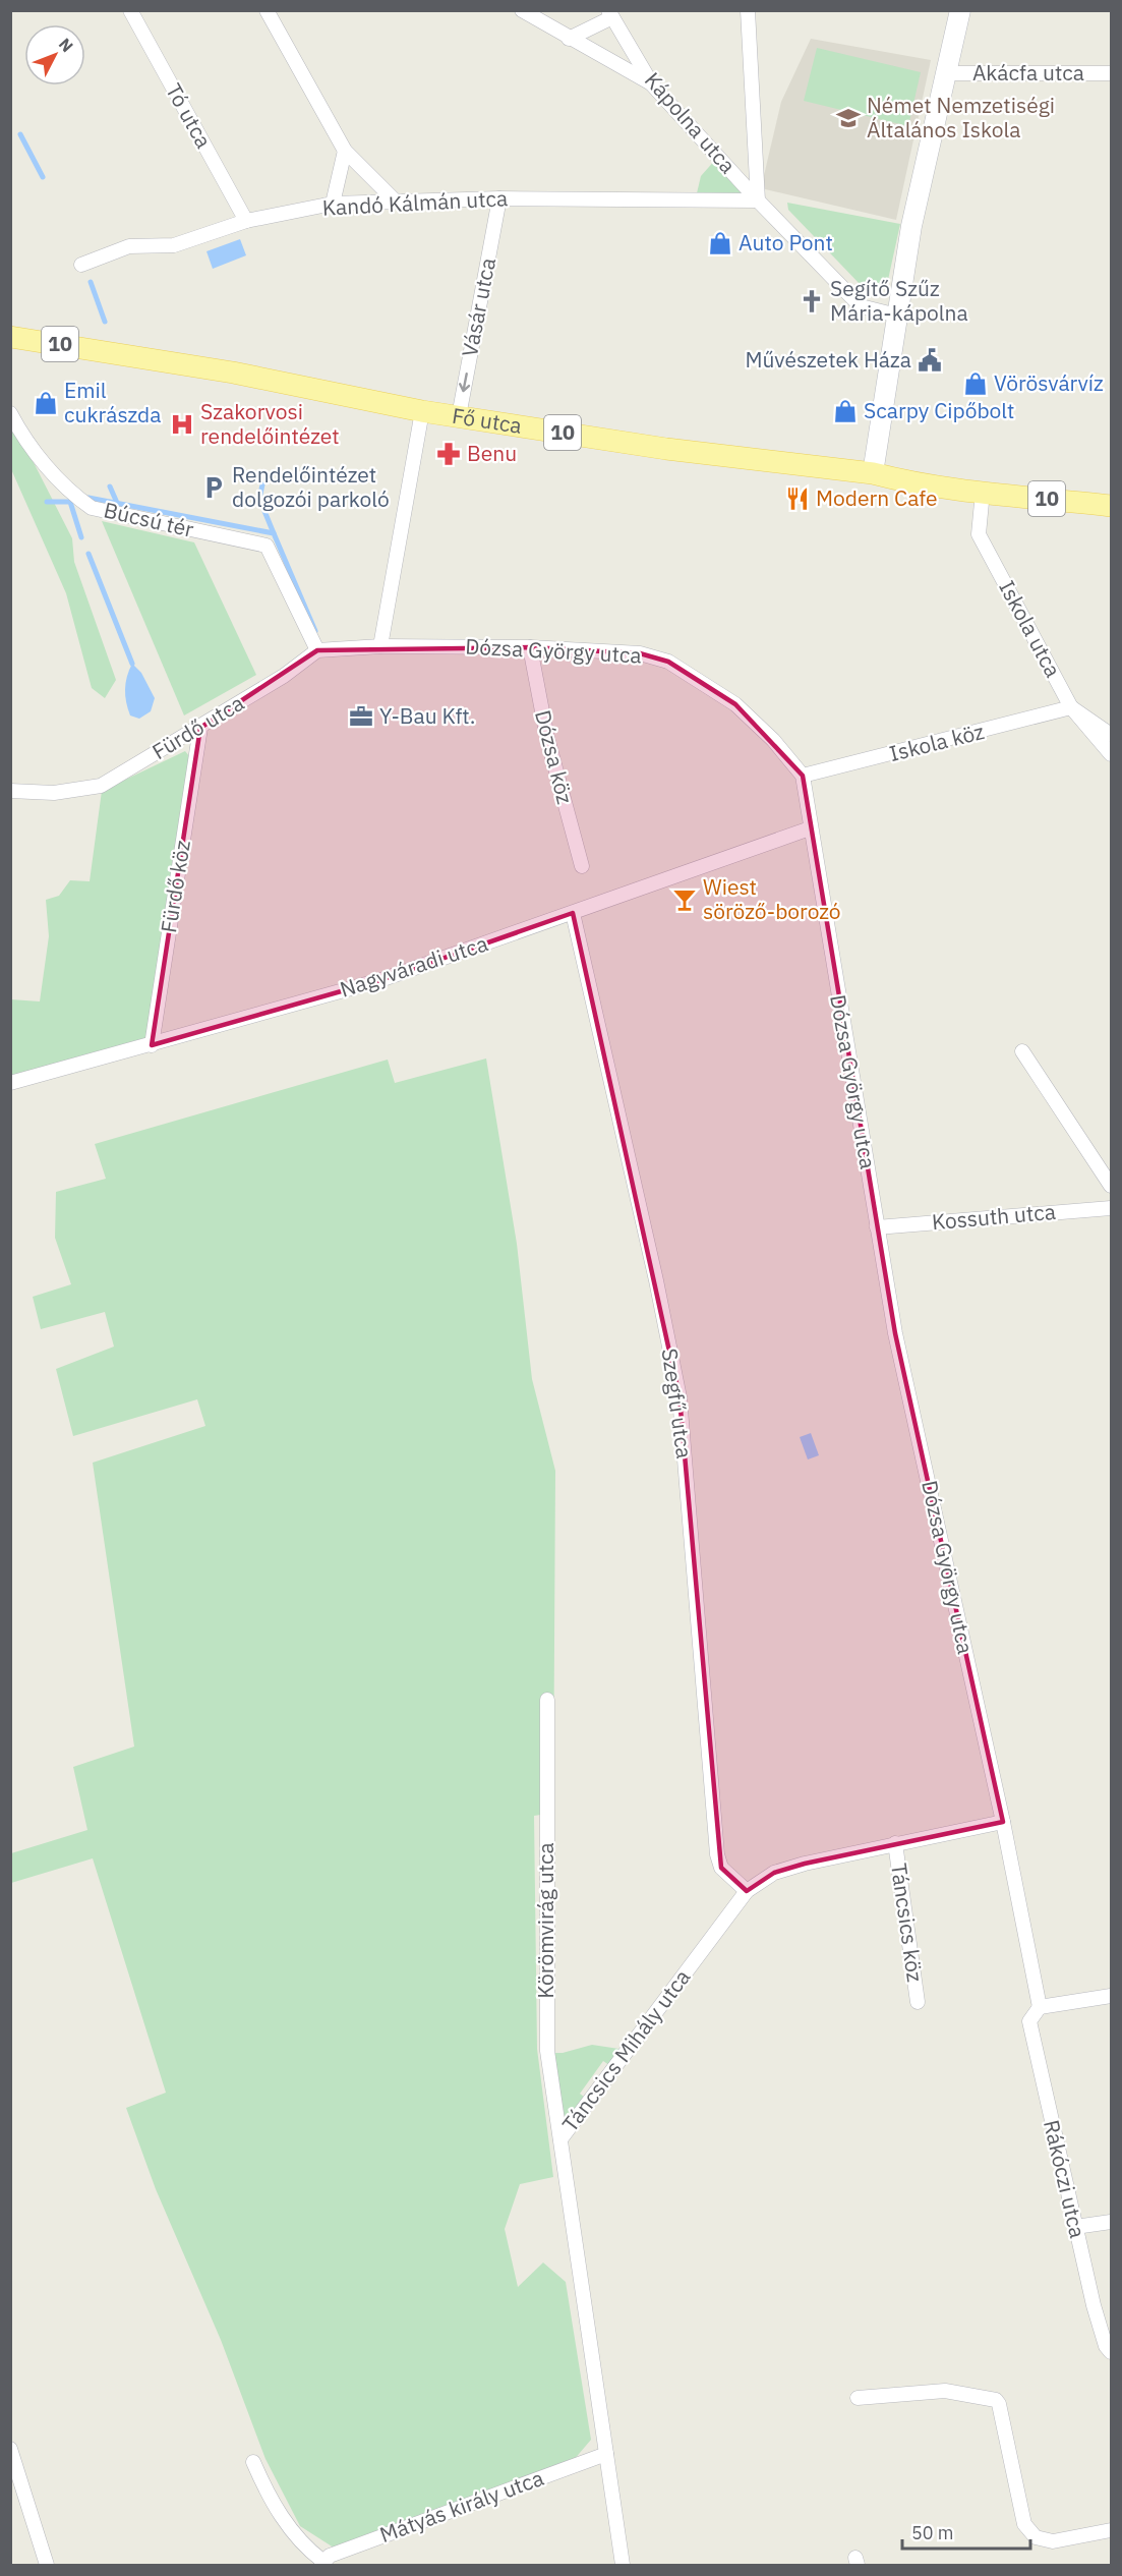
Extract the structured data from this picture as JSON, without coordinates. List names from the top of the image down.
{
  "streets": {
    "main road": ["10", "Fő utca"],
    "street": [
      "Akácfa utca",
      "Tó utca",
      "Kápolna utca",
      "Kandó Kálmán utca",
      "Vásár utca",
      "Búcsú tér",
      "Iskola utca",
      "Dózsa György utca",
      "Fürdő utca",
      "Iskola köz",
      "Dózsa köz",
      "Fürdő köz",
      "Nagyváradi utca",
      "Kossuth utca",
      "Szegfű utca",
      "Körömvirág utca",
      "Táncsics köz",
      "Táncsics Mihály utca",
      "Rákóczi utca",
      "Mátyás király utca"
    ]
  },
  "crossings": [
    ["Tó utca", "Kandó Kálmán utca"],
    ["Kápolna utca", "Kandó Kálmán utca"],
    ["Kandó Kálmán utca", "Vásár utca"],
    ["Vásár utca", "Fő utca"],
    ["Fő utca", "Iskola utca"],
    ["Búcsú tér", "Fürdő utca"],
    ["Iskola utca", "Iskola köz"],
    ["Dózsa György utca", "Iskola köz"],
    ["Dózsa György utca", "Dózsa köz"],
    ["Dózsa György utca", "Nagyváradi utca"],
    ["Dózsa György utca", "Kossuth utca"],
    ["Dózsa György utca", "Táncsics Mihály utca"],
    ["Dózsa György utca", "Rákóczi utca"],
    ["Fürdő utca", "Fürdő köz"],
    ["Fürdő köz", "Nagyváradi utca"],
    ["Nagyváradi utca", "Szegfű utca"],
    ["Szegfű utca", "Táncsics Mihály utca"],
    ["Körömvirág utca", "Táncsics Mihály utca"],
    ["Táncsics köz", "Táncsics Mihály utca"],
    ["Táncsics Mihály utca", "Mátyás király utca"]
  ],
  "one_way": ["Vásár utca"],
  "places": {
    "school or university": ["Német Nemzetiségi Általános Iskola"],
    "shop": [
      "Auto Pont",
      "Vörösvárvíz",
      "Emil cukrászda",
      "Scarpy Cipőbolt"
    ],
    "church": ["Segítő Szűz Mária-kápolna"],
    "public building": ["Művészetek Háza"],
    "hospital": ["Szakorvosi rendelőintézet"],
    "pharmacy": ["Benu"],
    "parking": ["Rendelőintézet dolgozói parkoló"],
    "restaurant": ["Modern Cafe"],
    "office": ["Y-Bau Kft."],
    "bar": ["Wiest söröző-borozó"]
  },
  "scale_bar": "50 m",
  "north": "top right"
}
